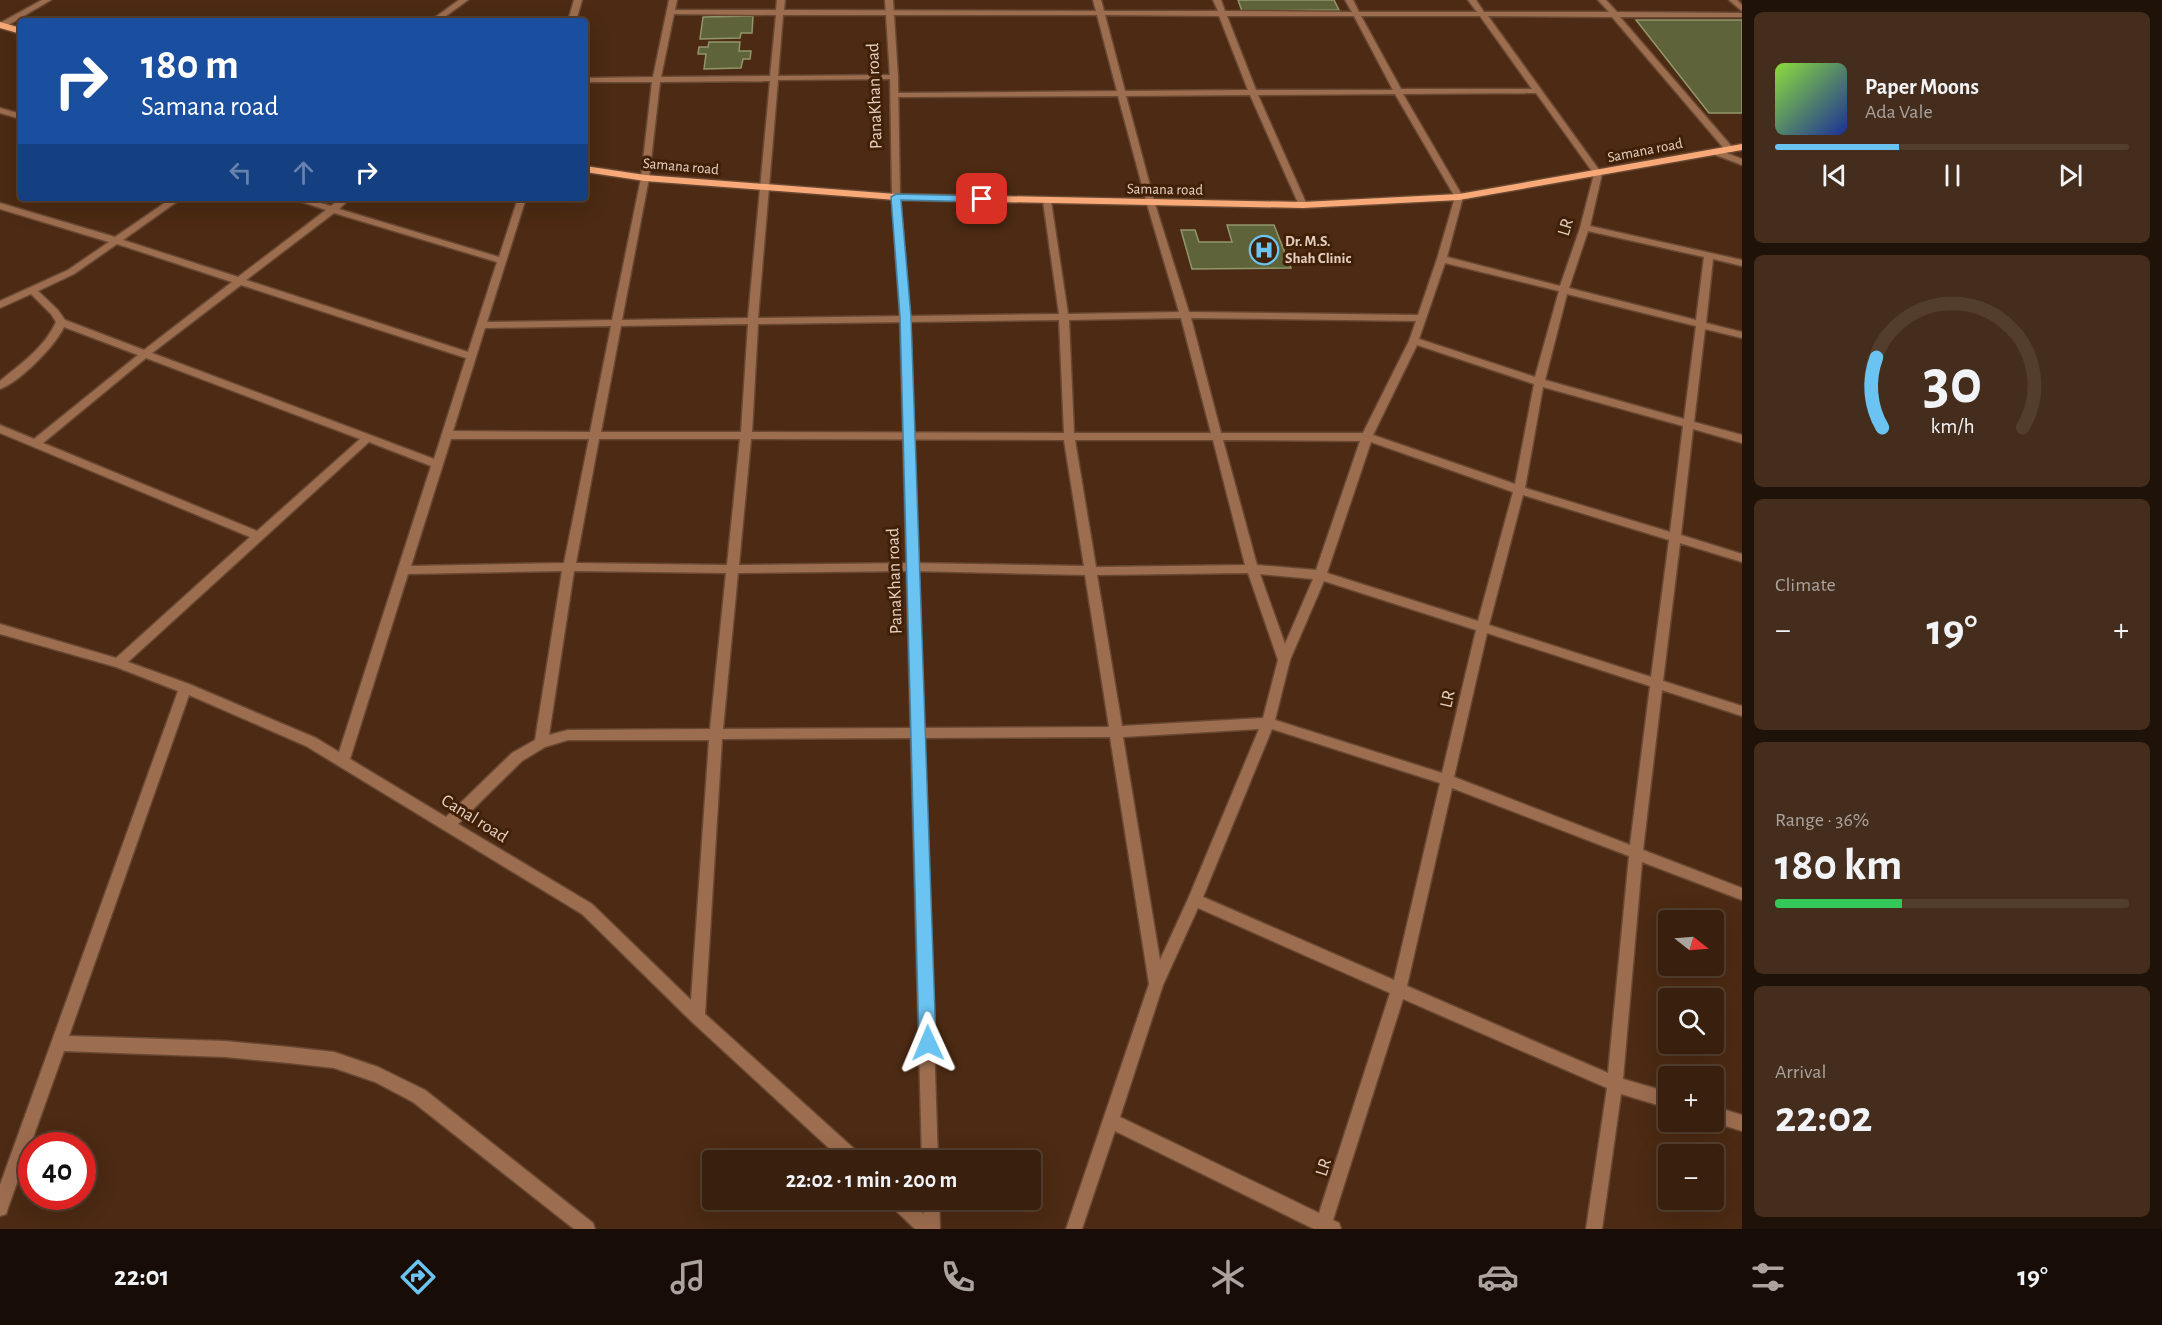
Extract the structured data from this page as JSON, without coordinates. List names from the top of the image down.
{
  "streets": {
    "main road": ["Samana road"],
    "street": ["PanaKhan road", "LR", "Canal road"]
  },
  "crossings": [
    ["PanaKhan road", "Samana road"],
    ["Samana road", "LR"]
  ],
  "places": {
    "hospital": ["Dr. M.S. Shah Clinic"]
  },
  "north": "right",
  "page": {
    "turn": ["180 m", "Samana road"],
    "song": ["Paper Moons", "Ada Vale"],
    "tile": [
      "Climate",
      ["Range · 36%", "180 km"],
      ["Arrival", "22:02"]
    ],
    "heat": ["−", "19°", "+"],
    "map_buttons": ["+", "−"],
    "limit": "40",
    "trip": "22:02 · 1 min · 200 m",
    "tabs": ["22:01", "19°"],
    "gauge": ["30", "km/h"]
  }
}
